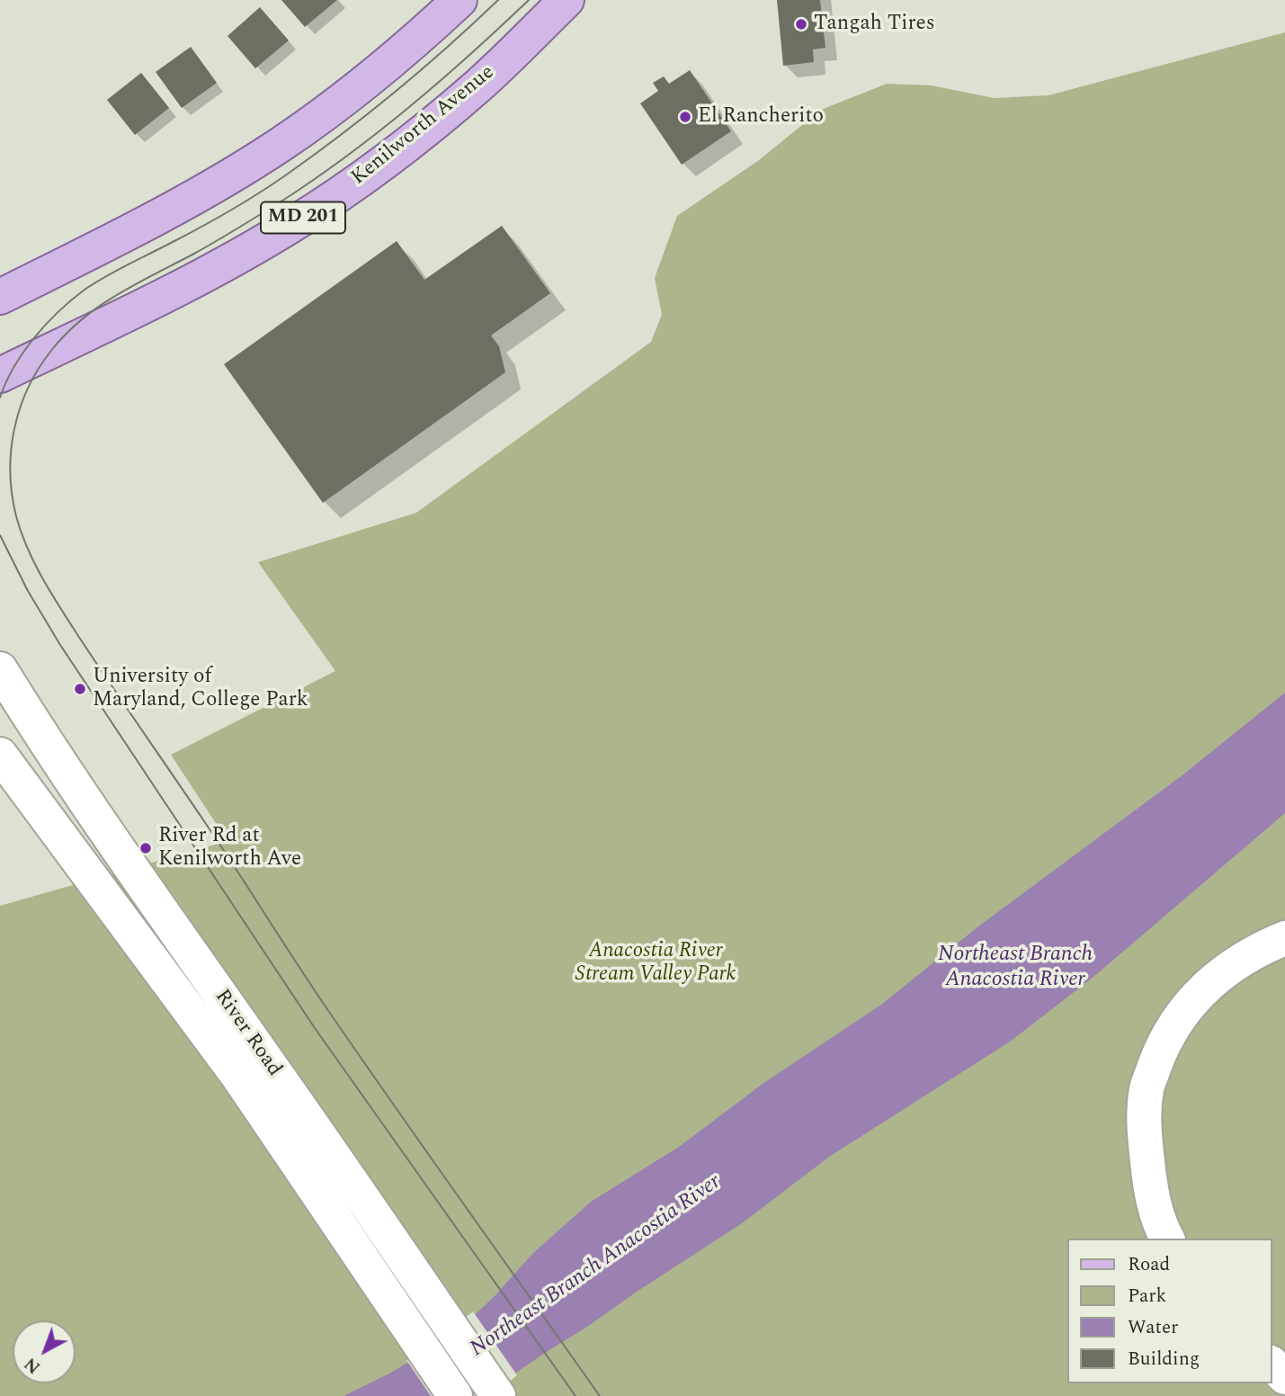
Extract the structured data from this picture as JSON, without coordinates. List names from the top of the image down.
{
  "streets": {
    "main road": ["Kenilworth Avenue", "MD 201"],
    "street": ["River Road"]
  },
  "water": ["Northeast Branch Anacostia River"],
  "parks": ["Anacostia River Stream Valley Park"],
  "places": [
    "Tangah Tires",
    "El Rancherito",
    "University of Maryland, College Park",
    "River Rd at Kenilworth Ave"
  ],
  "legend": [
    "Road",
    "Park",
    "Water",
    "Building"
  ],
  "north": "bottom left"
}
